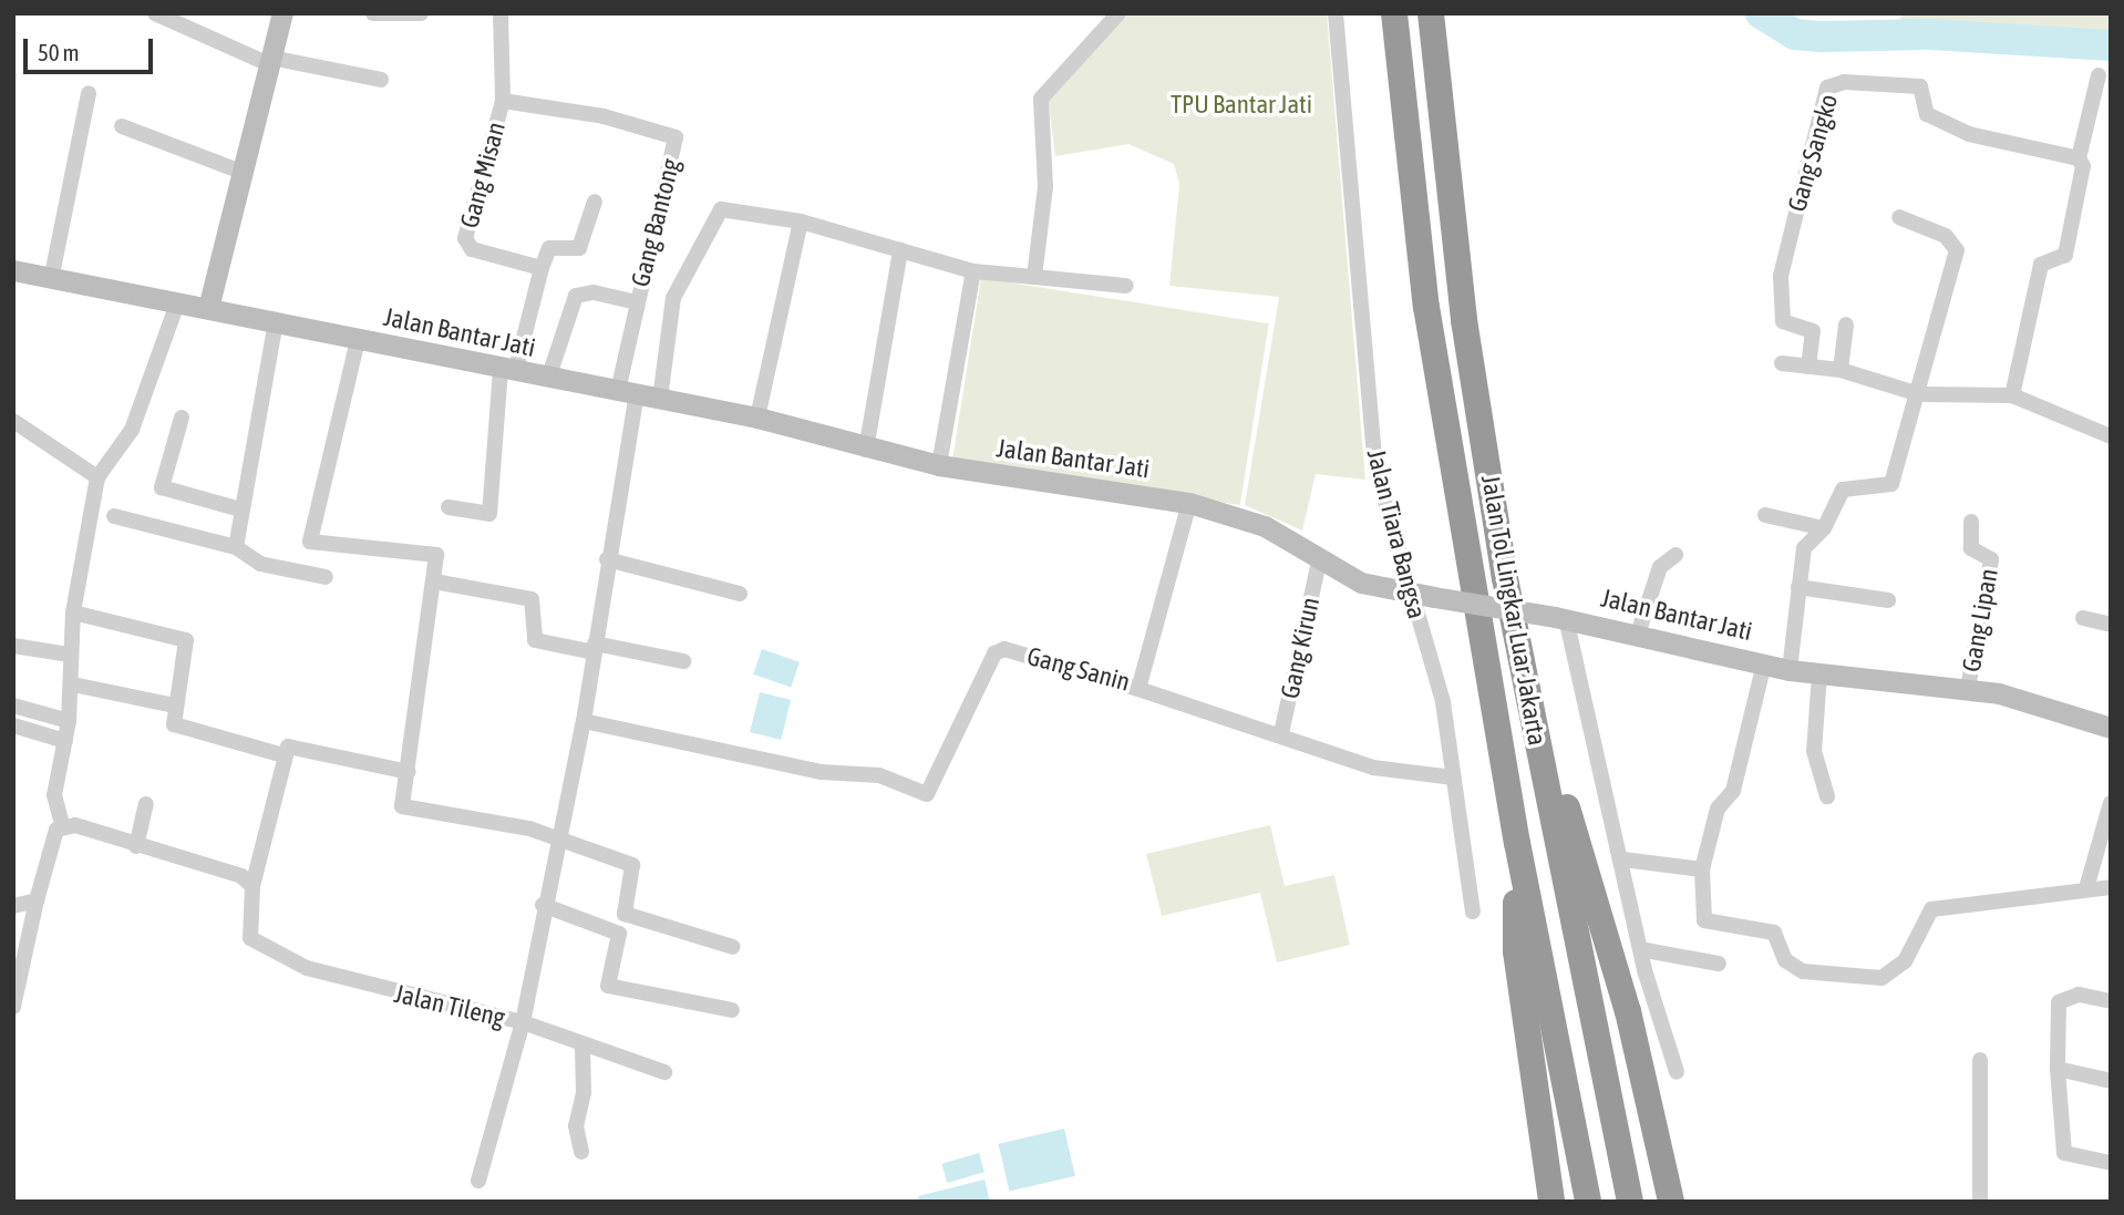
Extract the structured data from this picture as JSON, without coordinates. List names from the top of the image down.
{
  "streets": {
    "highway": ["Jalan Tol Lingkar Luar Jakarta"],
    "street": [
      "Gang Sangko",
      "Gang Misan",
      "Gang Bantong",
      "Jalan Bantar Jati",
      "Jalan Tiara Bangsa",
      "Gang Lipan",
      "Gang Kirun",
      "Gang Sanin",
      "Jalan Tileng"
    ]
  },
  "crossings": [
    ["Gang Misan", "Gang Bantong"],
    ["Gang Bantong", "Jalan Bantar Jati"],
    ["Gang Bantong", "Jalan Tileng"],
    ["Jalan Bantar Jati", "Jalan Tiara Bangsa"],
    ["Jalan Bantar Jati", "Gang Lipan"],
    ["Jalan Bantar Jati", "Gang Kirun"],
    ["Jalan Bantar Jati", "Gang Sanin"],
    ["Jalan Bantar Jati", "Jalan Tileng"],
    ["Gang Sanin", "Jalan Tileng"]
  ],
  "parks": ["TPU Bantar Jati"],
  "scale_bar": "50 m"
}
